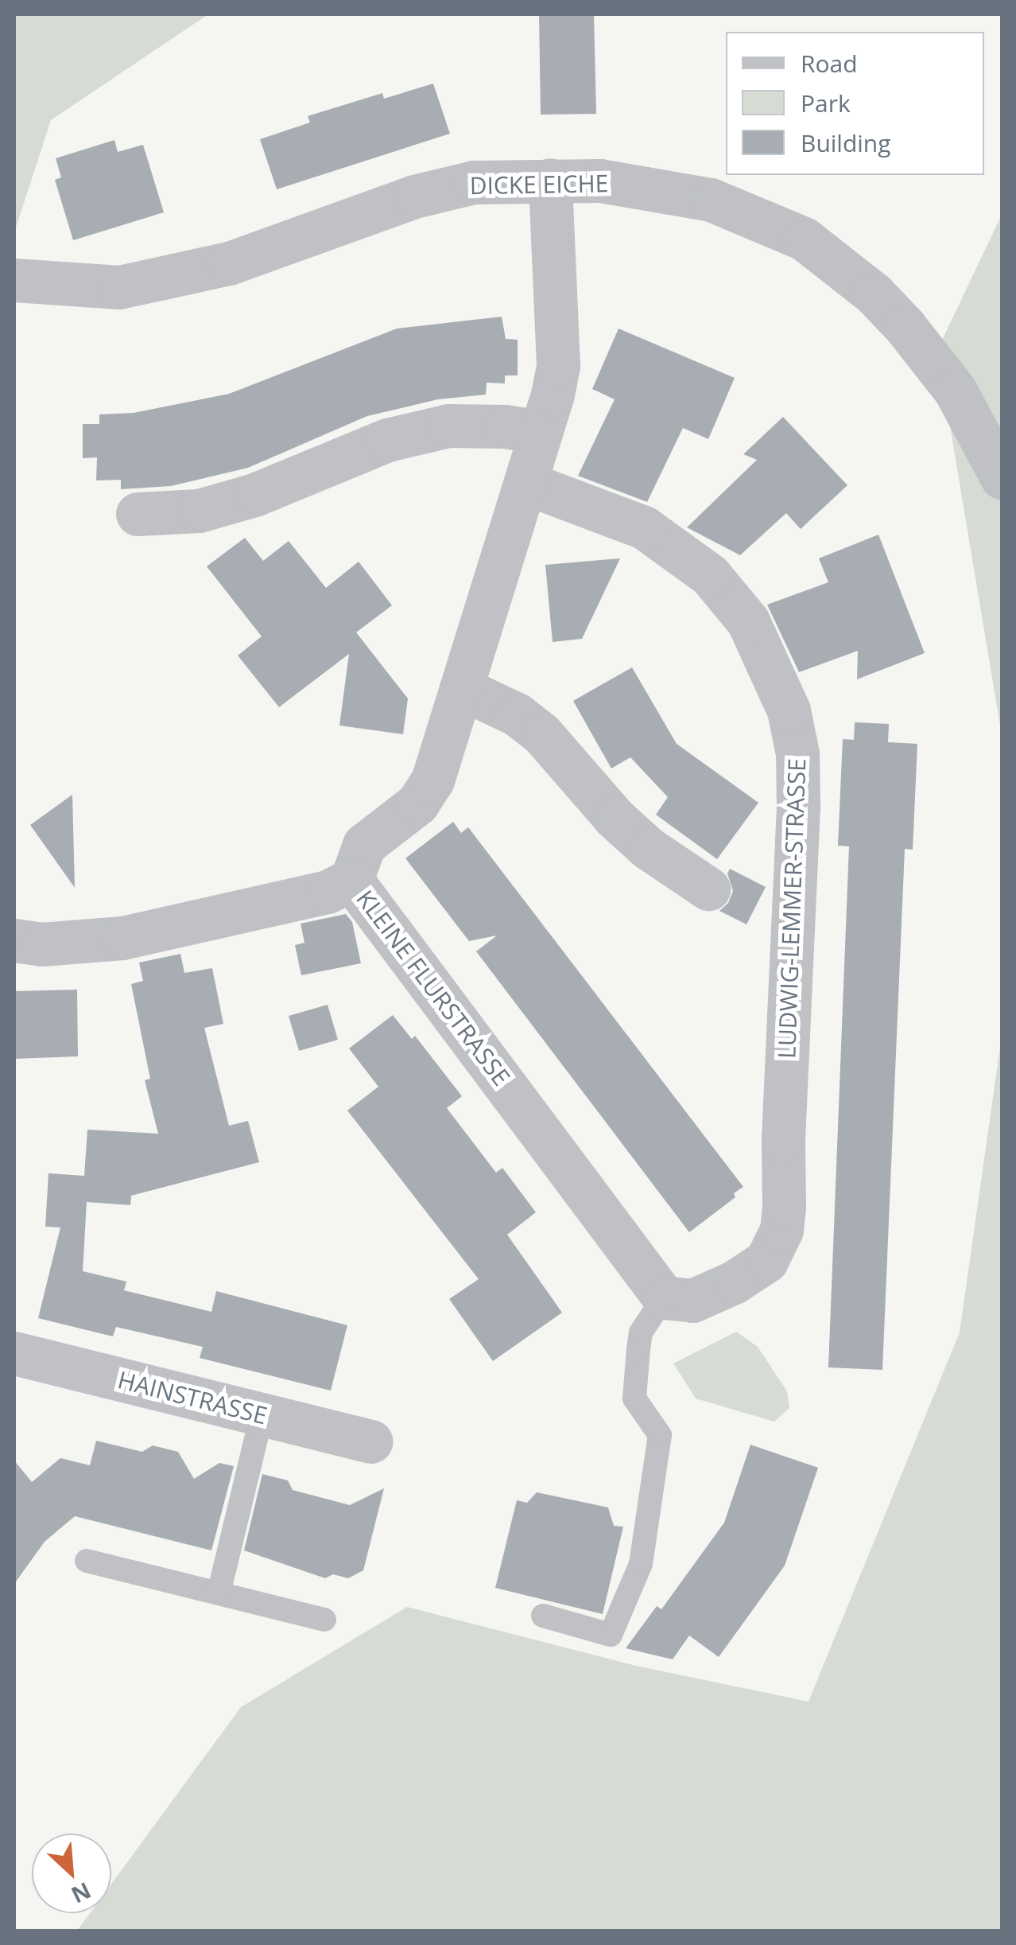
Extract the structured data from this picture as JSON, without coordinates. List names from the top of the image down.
{
  "streets": {
    "street": [
      "DICKE EICHE",
      "LUDWIG-LEMMER-STRASSE",
      "KLEINE FLURSTRASSE",
      "HAINSTRASSE"
    ]
  },
  "crossings": [
    ["LUDWIG-LEMMER-STRASSE", "KLEINE FLURSTRASSE"]
  ],
  "legend": ["Road", "Park", "Building"],
  "north": "bottom right"
}
